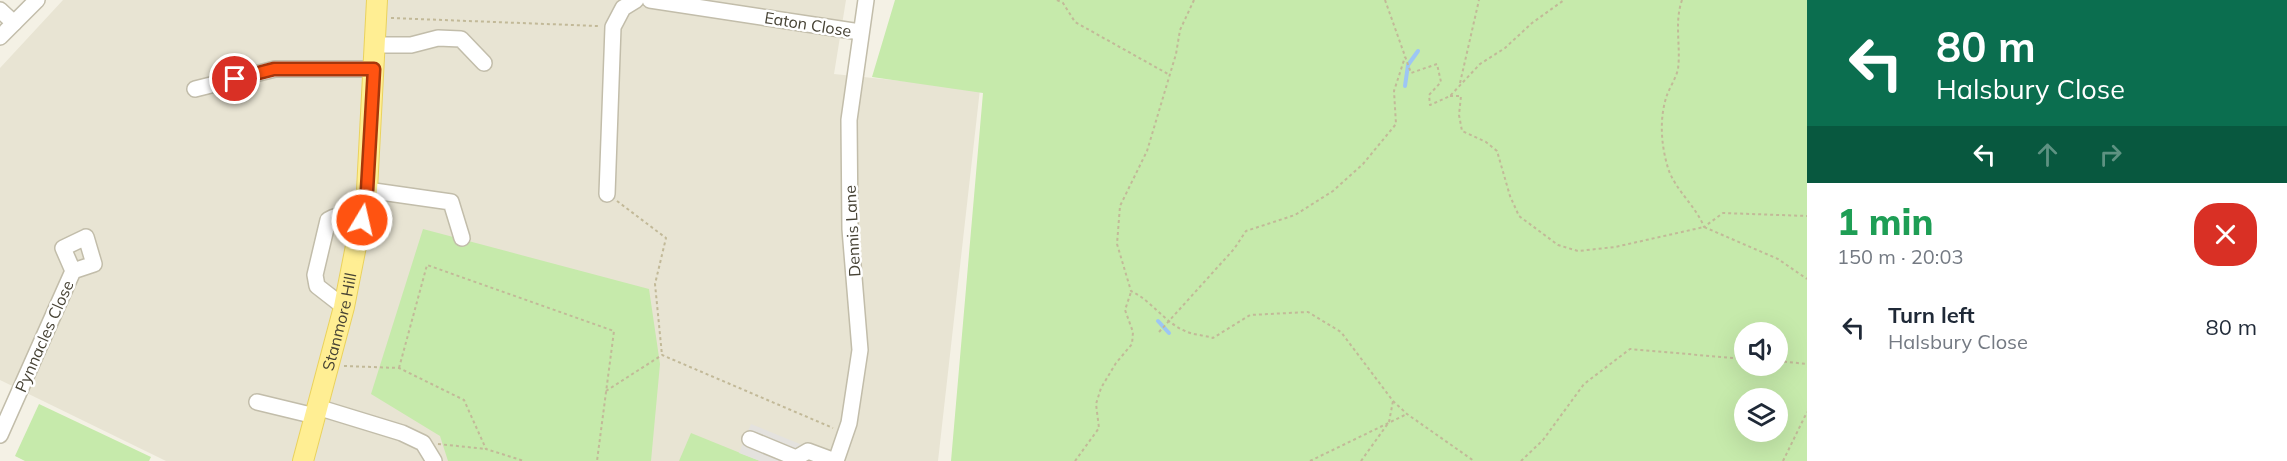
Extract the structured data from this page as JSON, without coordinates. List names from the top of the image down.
{
  "streets": {
    "main road": ["Stanmore Hill"],
    "street": ["Eaton Close", "Dennis Lane", "Pynnacles Close"]
  },
  "crossings": [
    ["Eaton Close", "Dennis Lane"]
  ],
  "page": {
    "turn": ["80 m", "Halsbury Close"],
    "heading": ["1 min", "150 m · 20:03"],
    "list": [
      {
        "name": "Turn left",
        "note": "Halsbury Close",
        "value": "80 m"
      }
    ]
  }
}
